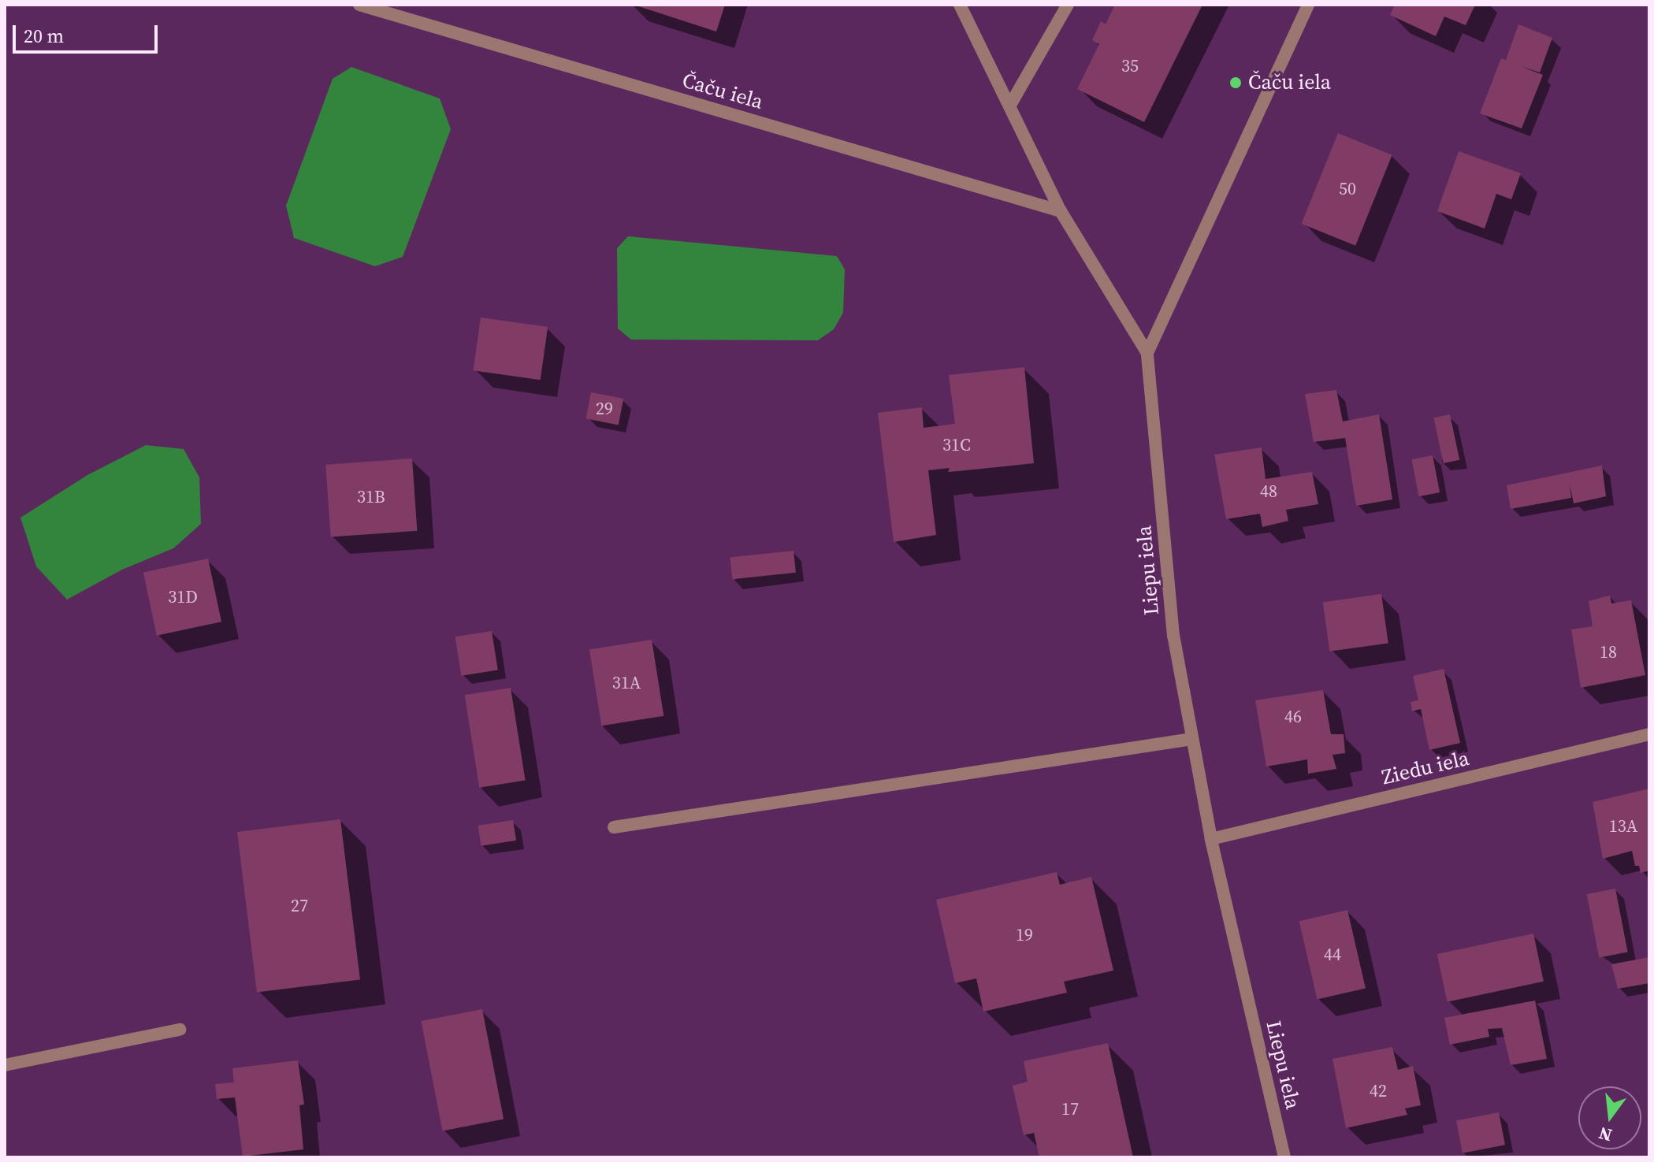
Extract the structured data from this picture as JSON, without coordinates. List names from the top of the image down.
{
  "streets": {
    "street": ["Čaču iela", "Liepu iela", "Ziedu iela"]
  },
  "crossings": [
    ["Liepu iela", "Ziedu iela"]
  ],
  "places": ["Čaču iela"],
  "house_numbers": [
    "35",
    "50",
    "29",
    "31C",
    "48",
    "31B",
    "31D",
    "18",
    "31A",
    "46",
    "13A",
    "27",
    "19",
    "44",
    "42",
    "17"
  ],
  "scale_bar": "20 m",
  "north": "bottom"
}
